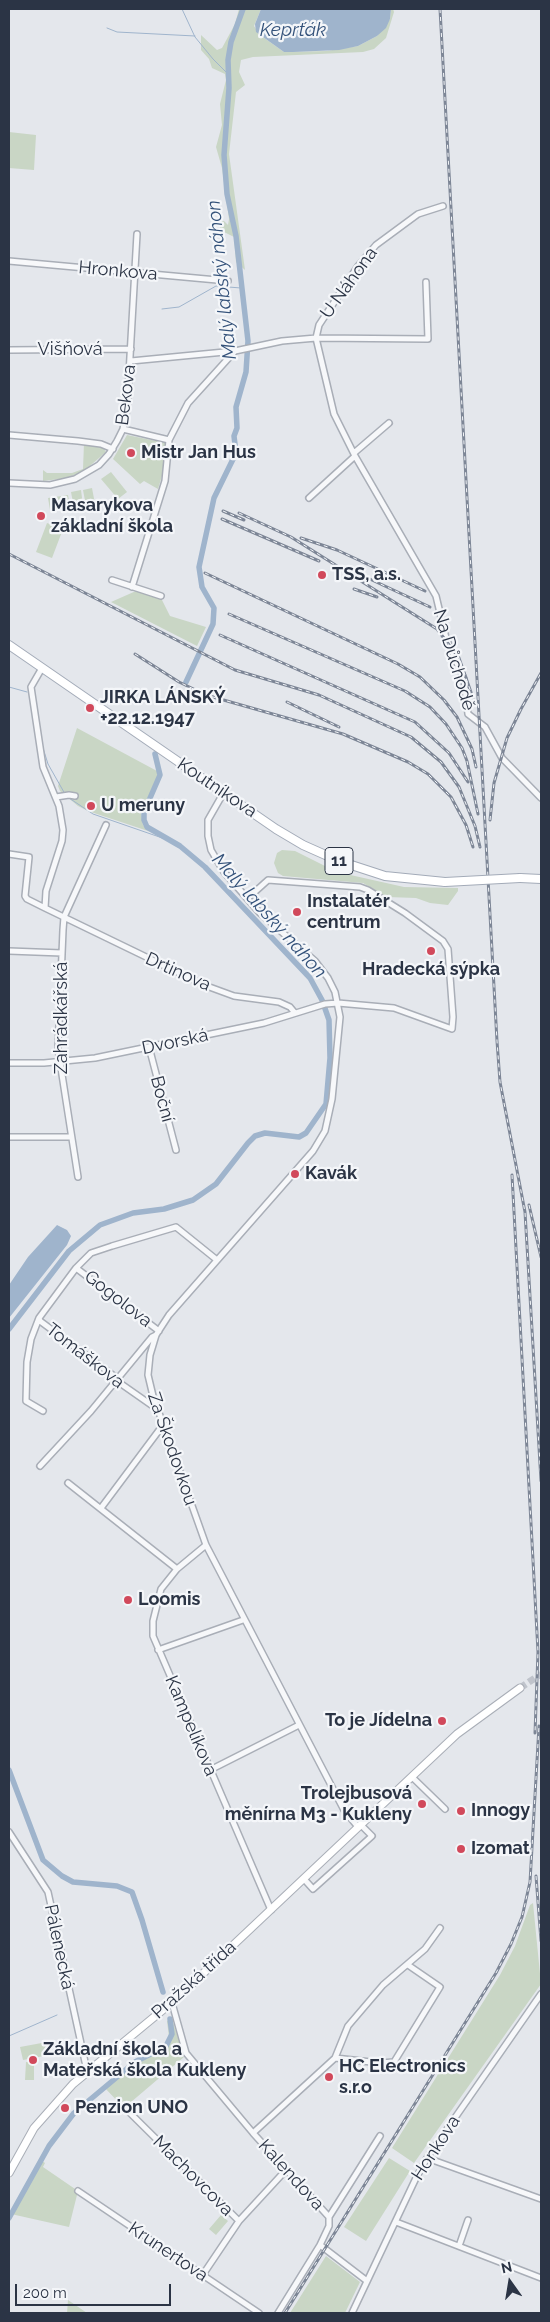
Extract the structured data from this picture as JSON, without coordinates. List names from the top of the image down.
{
  "streets": {
    "main road": ["Koutníkova", "11"],
    "street": [
      "Hronkova",
      "U Náhona",
      "Višňová",
      "Bekova",
      "Na Důchodě",
      "Drtinova",
      "Zahrádkářská",
      "Dvorská",
      "Boční",
      "Gogolova",
      "Tomáškova",
      "Za Škodovkou",
      "Kampelíkova",
      "Pálenecká",
      "Pražská třída",
      "Honkova",
      "Kalendova",
      "Machovcova",
      "Krunertova"
    ]
  },
  "crossings": [
    ["Hronkova", "Bekova"],
    ["U Náhona", "Bekova"],
    ["U Náhona", "Na Důchodě"],
    ["Višňová", "Bekova"],
    ["Koutníkova", "Za Škodovkou"],
    ["Drtinova", "Zahrádkářská"],
    ["Drtinova", "Dvorská"],
    ["Zahrádkářská", "Dvorská"],
    ["Dvorská", "Boční"],
    ["Dvorská", "Za Škodovkou"],
    ["Gogolova", "Tomáškova"],
    ["Gogolova", "Za Škodovkou"],
    ["Tomáškova", "Za Škodovkou"],
    ["Za Škodovkou", "Kampelíkova"],
    ["Za Škodovkou", "Pražská třída"],
    ["Kampelíkova", "Pražská třída"],
    ["Pálenecká", "Pražská třída"],
    ["Pražská třída", "Kalendova"]
  ],
  "water": ["Keprťák", "Malý labský náhon"],
  "places": [
    "Mistr Jan Hus",
    "Masarykova základní škola",
    "TSS, a.s.",
    "JIRKA LÁNSKÝ +22.12.1947",
    "U meruny",
    "Instalatér centrum",
    "Hradecká sýpka",
    "Kavák",
    "Loomis",
    "To je Jídelna",
    "Trolejbusová měnírna M3 - Kukleny",
    "Innogy",
    "Izomat",
    "Základní škola a Mateřská škola Kukleny",
    "HC Electronics s.r.o",
    "Penzion UNO"
  ],
  "scale_bar": "200 m",
  "north": "top"
}
